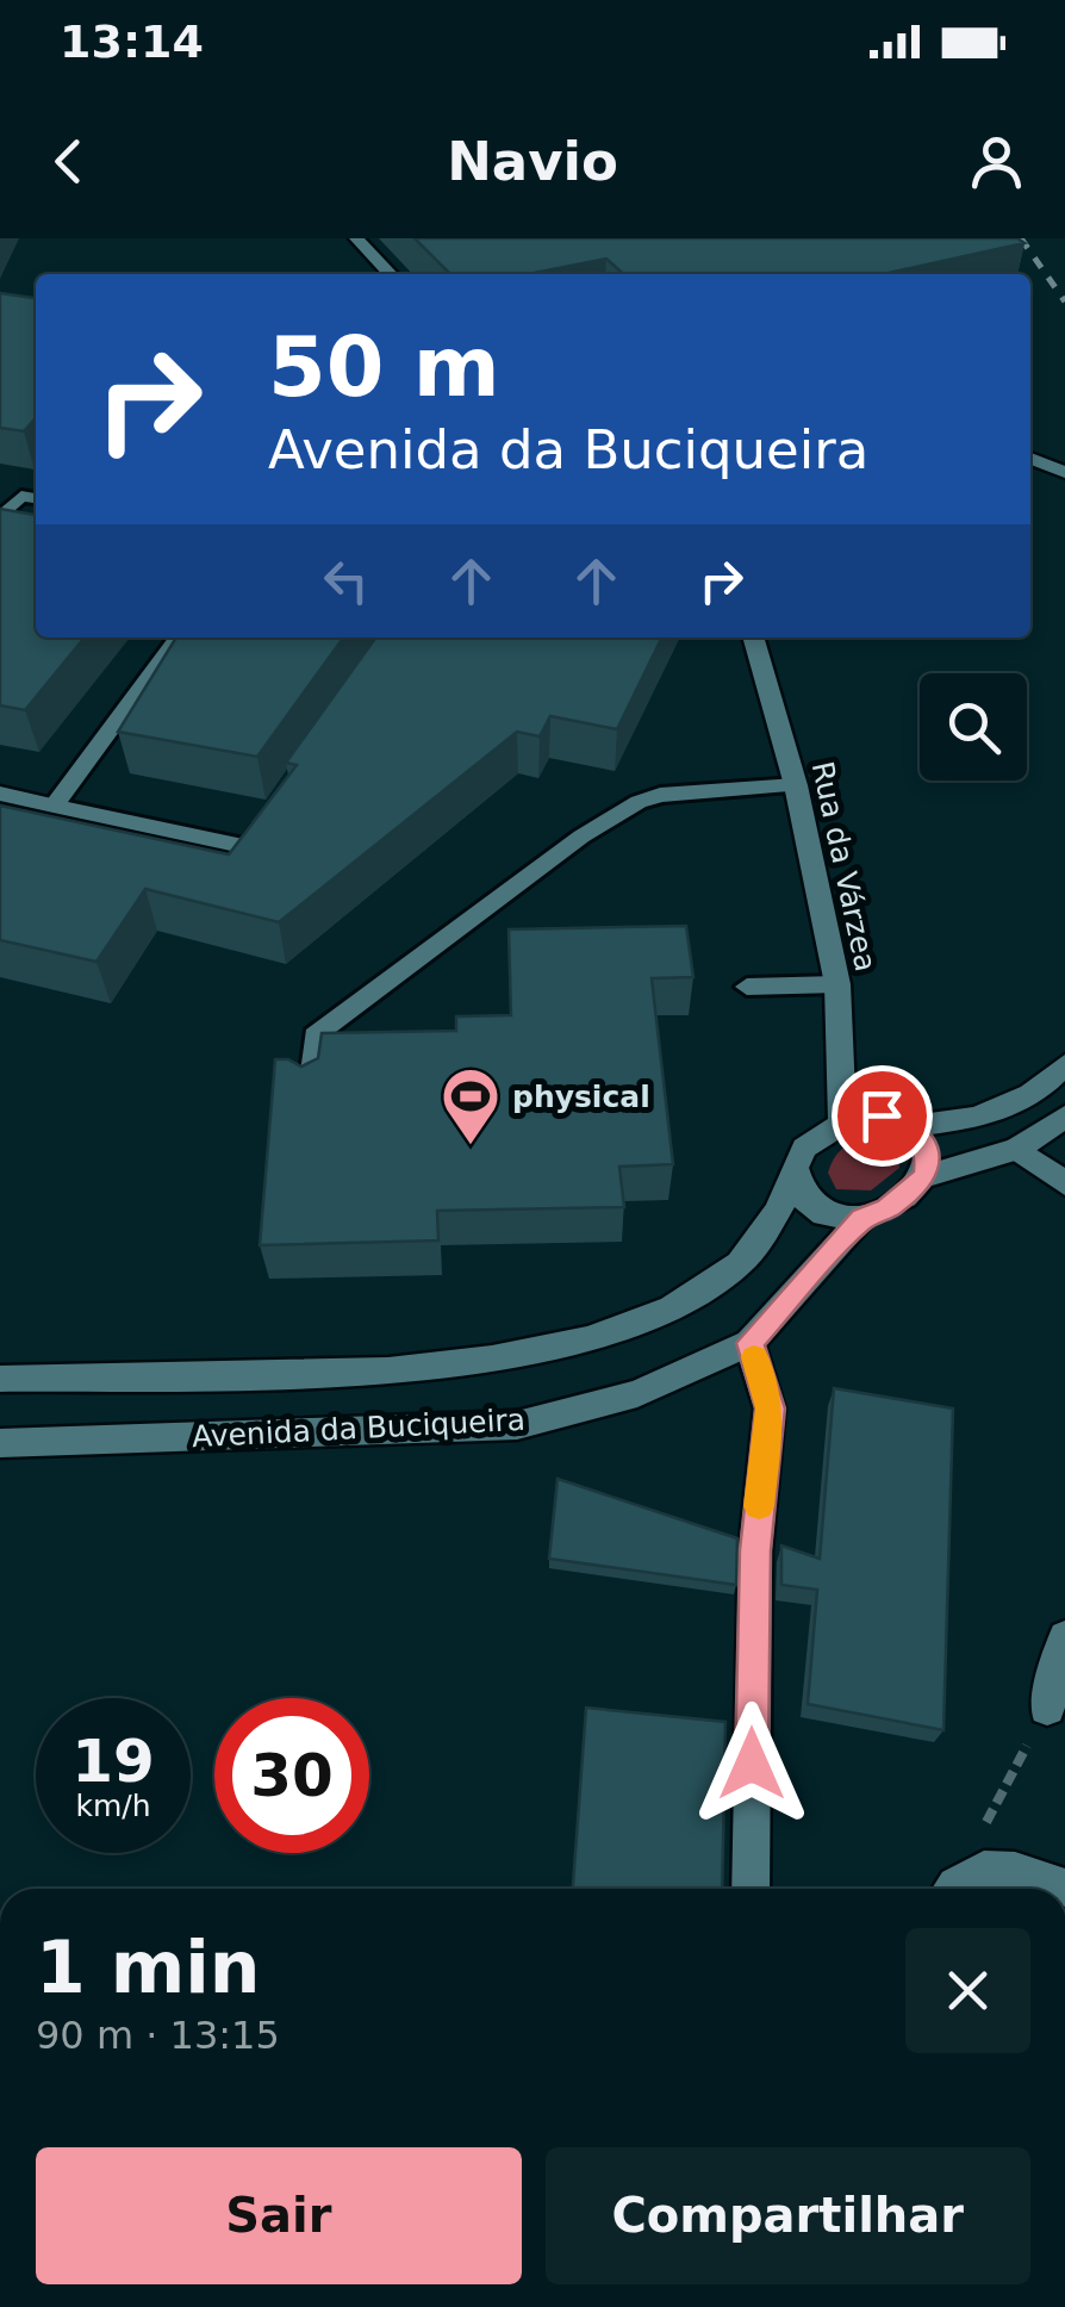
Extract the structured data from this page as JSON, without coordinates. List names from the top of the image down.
{
  "streets": {
    "street": ["Rua da Várzea", "Avenida da Buciqueira"]
  },
  "crossings": [
    ["Rua da Várzea", "Avenida da Buciqueira"]
  ],
  "places": {
    "sports": ["physical"]
  },
  "page": {
    "status": "13:14",
    "header": "Navio",
    "turn": ["50 m", "Avenida da Buciqueira"],
    "speed": "19 km/h",
    "limit": "30",
    "heading": ["1 min", "90 m · 13:15"],
    "buttons": ["Sair", "Compartilhar"]
  }
}
